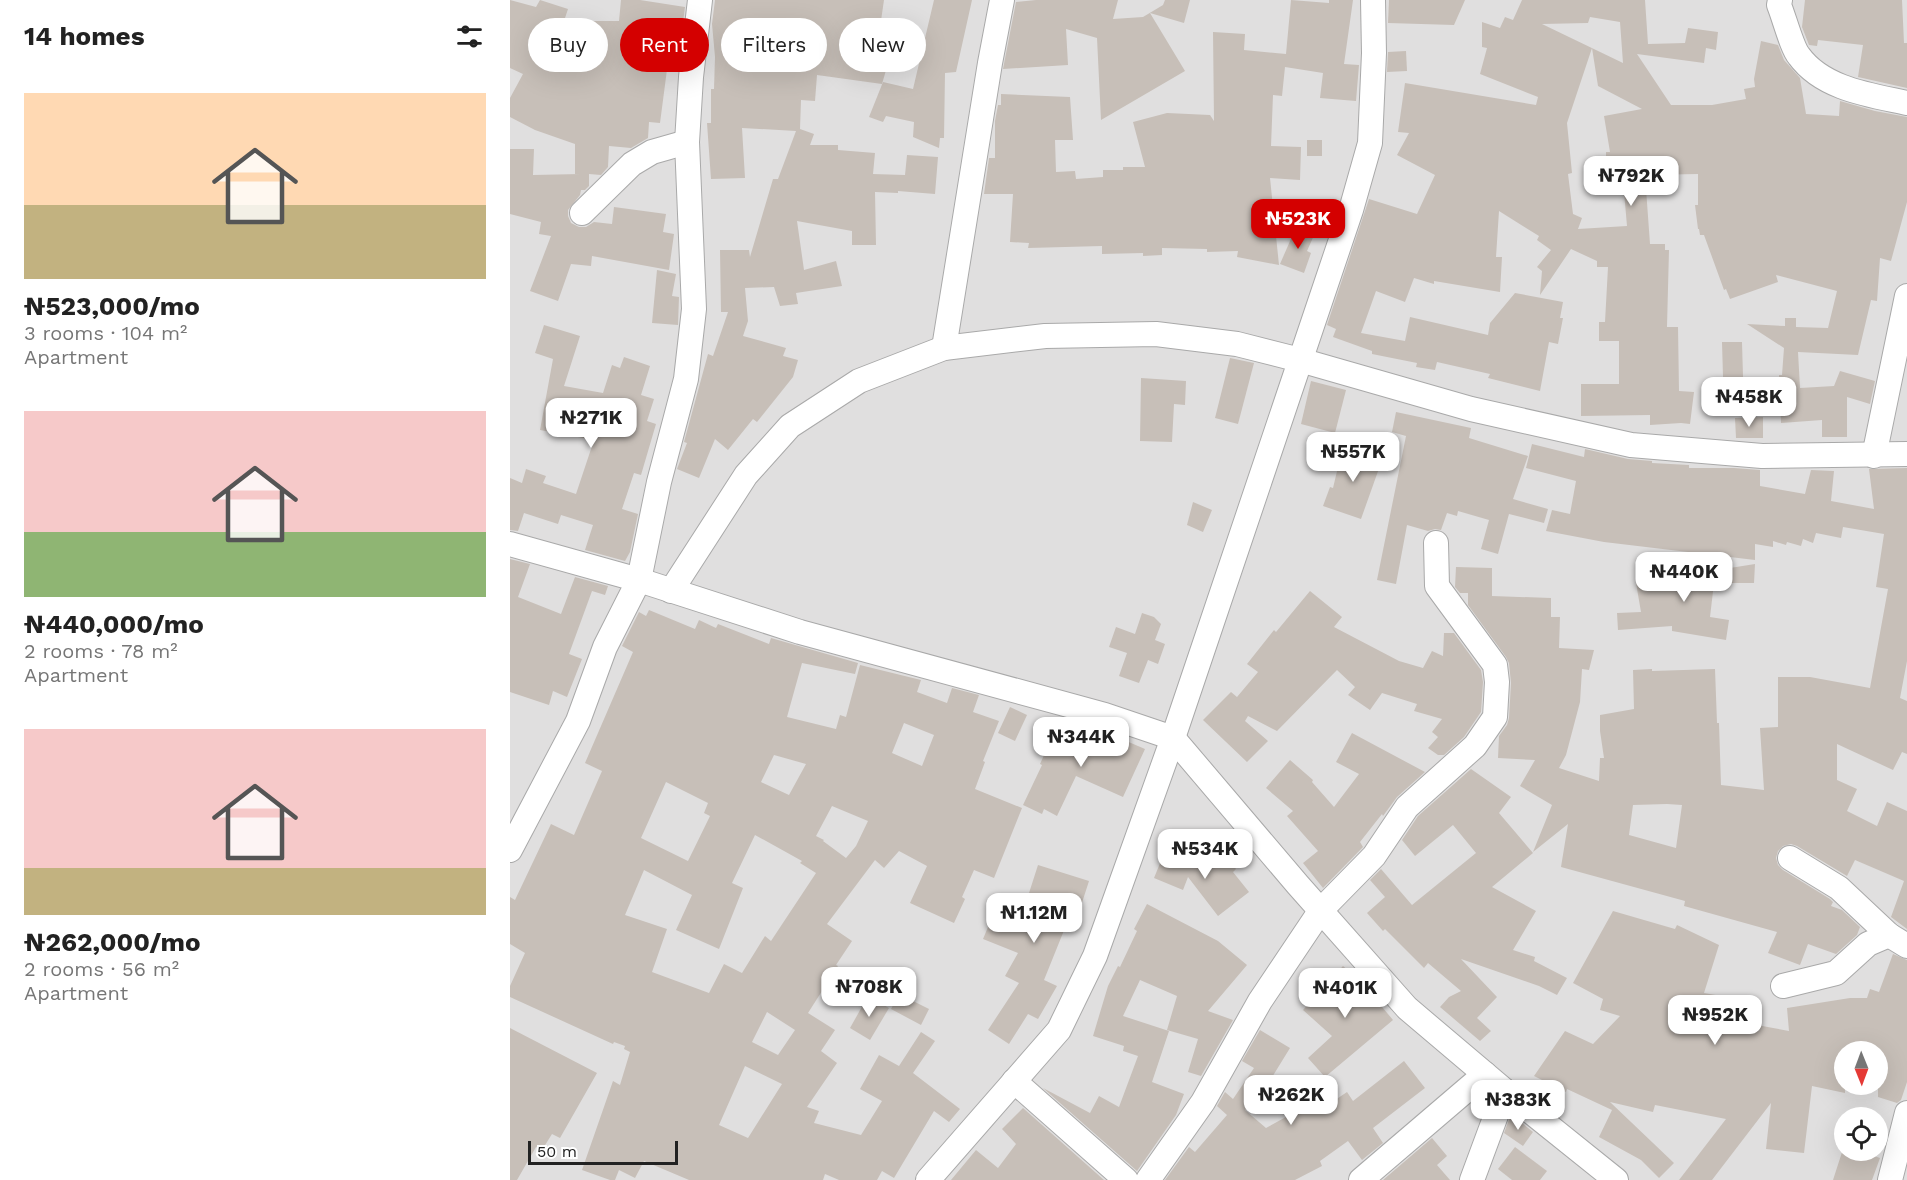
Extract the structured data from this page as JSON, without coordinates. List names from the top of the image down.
{
  "scale_bar": "50 m",
  "north": "bottom",
  "page": {
    "heading": "14 homes",
    "chip": [
      "Buy",
      "Rent",
      "Filters",
      "New"
    ],
    "list": [
      {
        "name": "₦523,000/mo",
        "note": "3 rooms · 104 m² · Apartment"
      },
      {
        "name": "₦440,000/mo",
        "note": "2 rooms · 78 m² · Apartment"
      },
      {
        "name": "₦262,000/mo",
        "note": "2 rooms · 56 m² · Apartment"
      }
    ],
    "price": [
      "₦792K",
      "₦523K",
      "₦458K",
      "₦271K",
      "₦557K",
      "₦440K",
      "₦344K",
      "₦534K",
      "₦1.12M",
      "₦708K",
      "₦401K",
      "₦952K",
      "₦262K",
      "₦383K"
    ],
    "scale": "50 m"
  }
}
